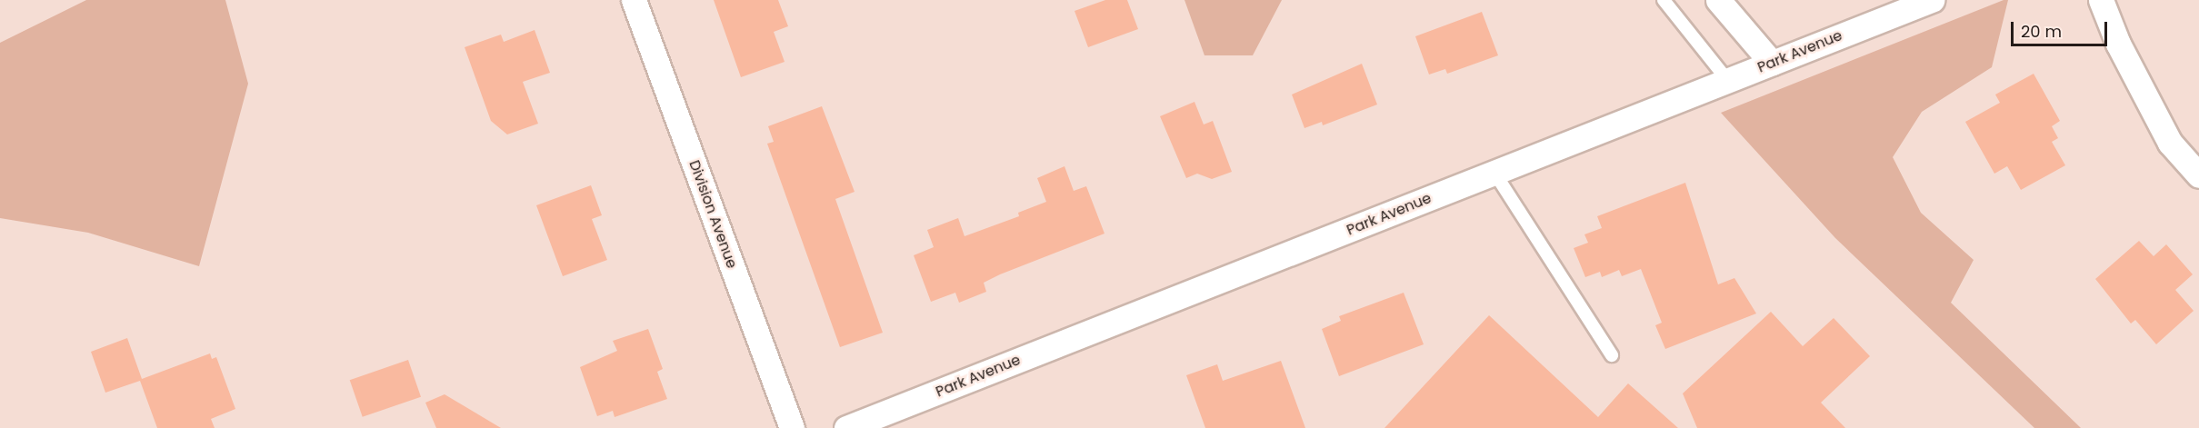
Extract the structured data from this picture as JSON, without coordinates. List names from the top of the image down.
{
  "streets": {
    "street": ["Park Avenue", "Division Avenue"]
  },
  "scale_bar": "20 m"
}
